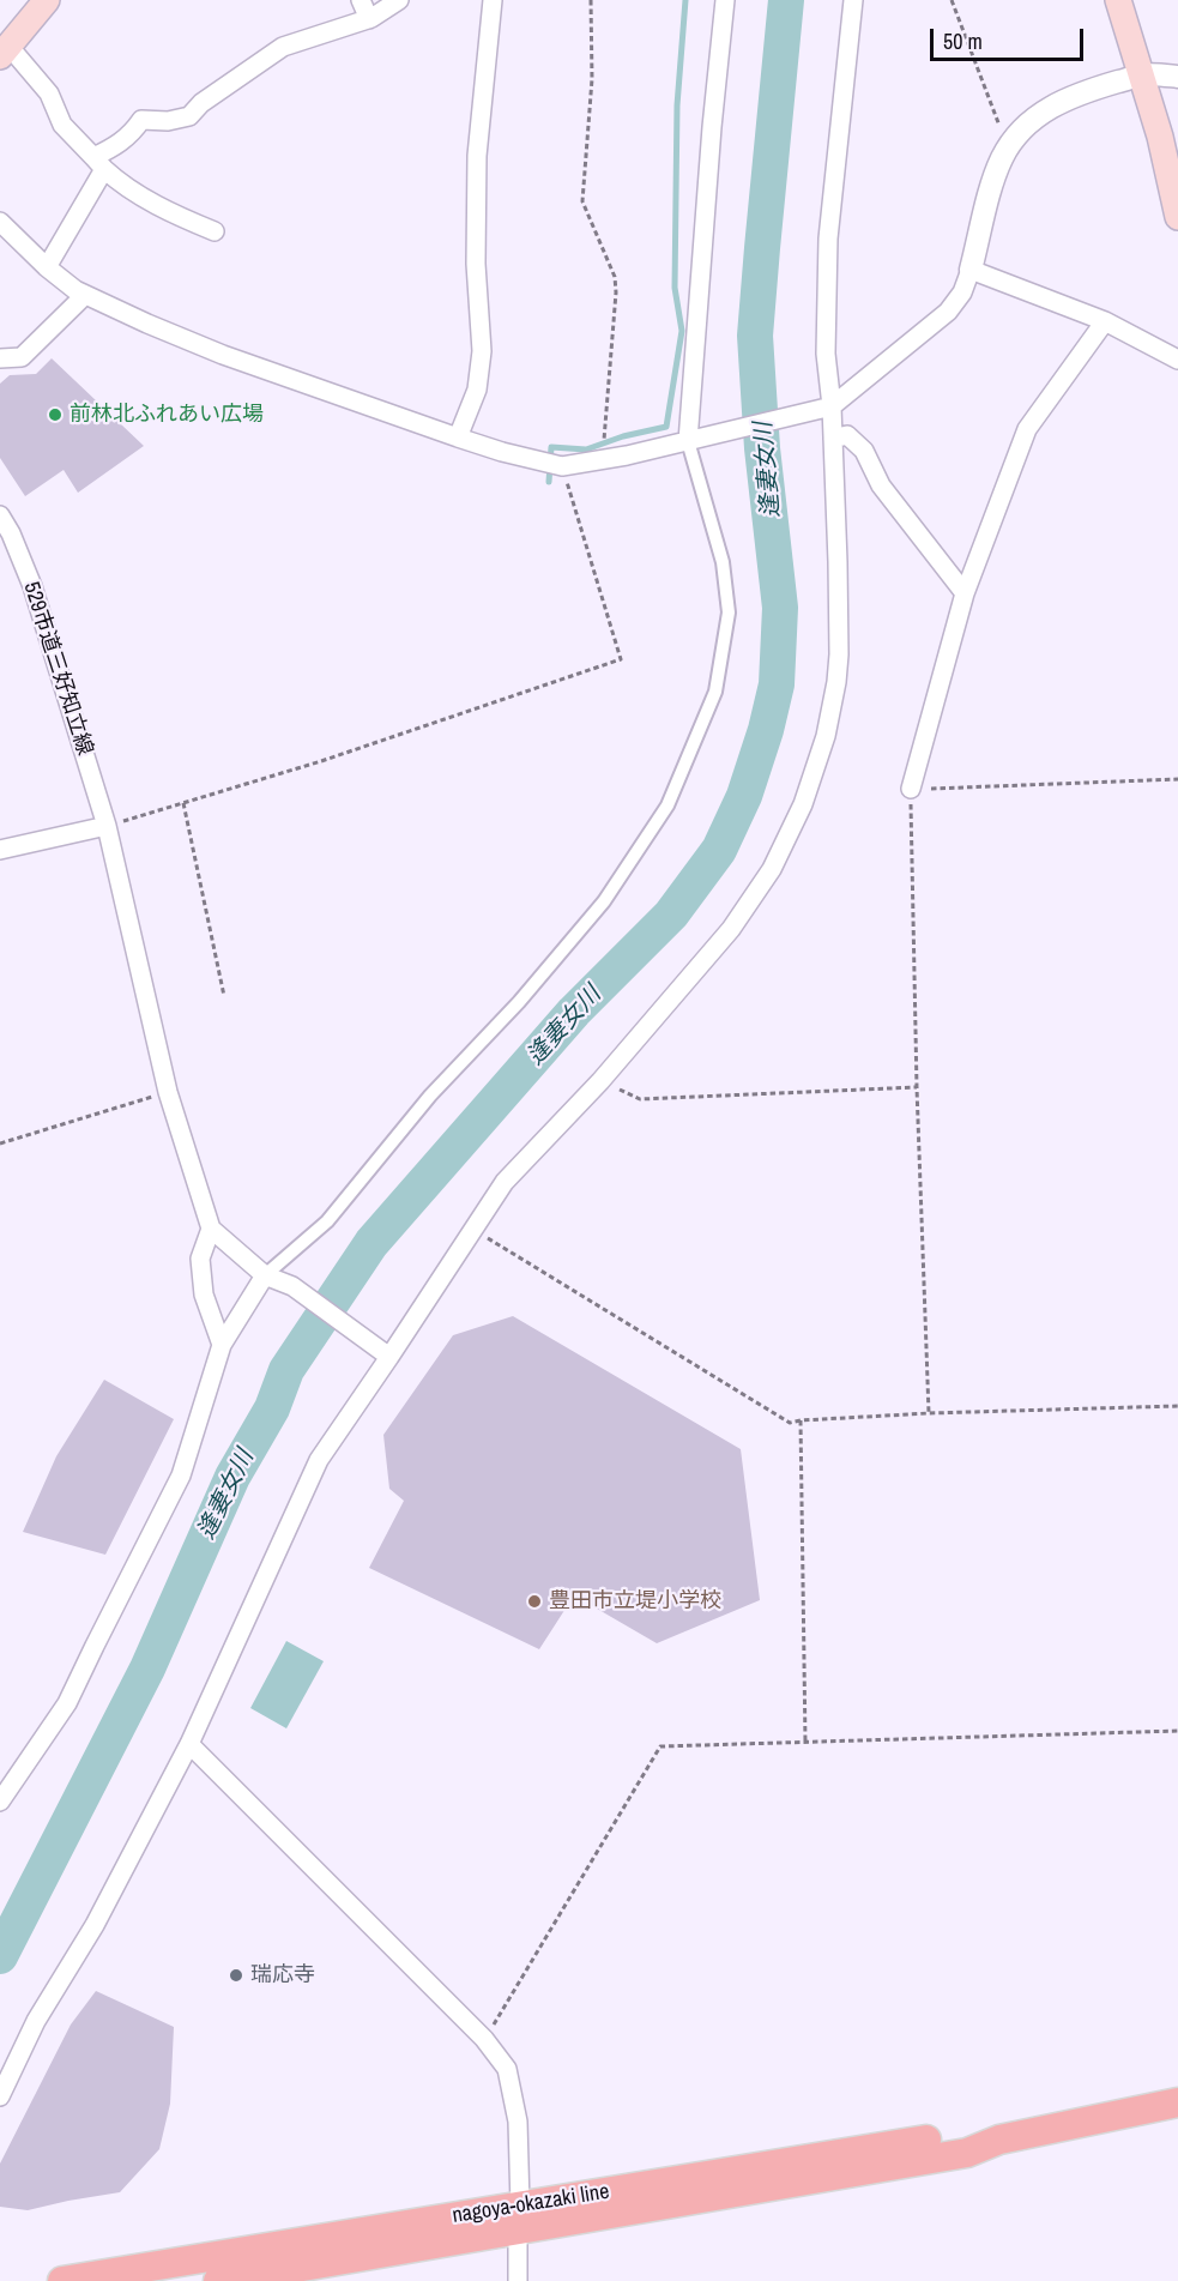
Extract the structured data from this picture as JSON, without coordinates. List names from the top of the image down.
{
  "streets": {
    "main road": ["nagoya-okazaki line"],
    "street": ["529市道三好知立線"]
  },
  "water": ["逢妻女川"],
  "places": ["前林北ふれあい広場", "豊田市立堤小学校", "瑞応寺"],
  "scale_bar": "50 m"
}
